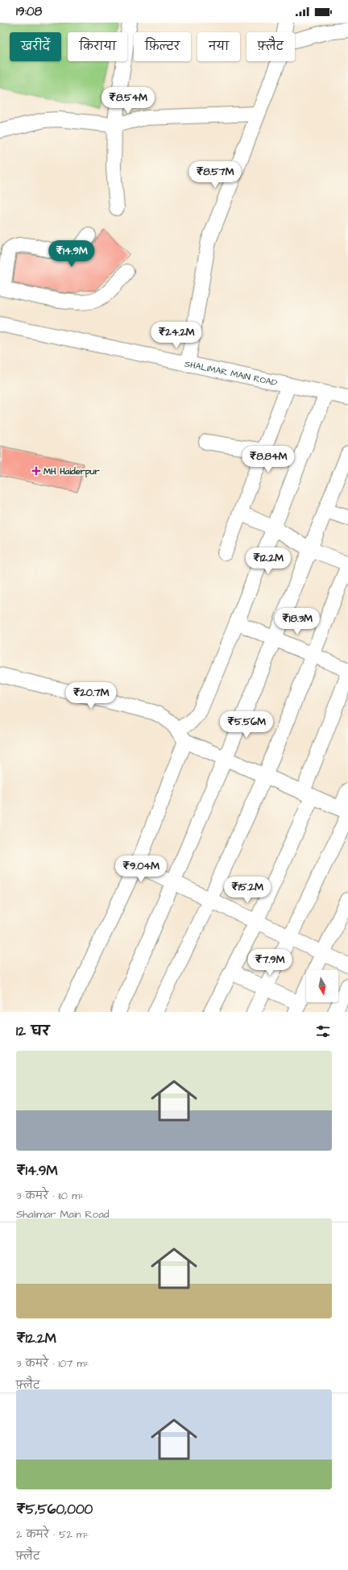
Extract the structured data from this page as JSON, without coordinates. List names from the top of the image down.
{
  "streets": {
    "street": ["SHALIMAR MAIN ROAD"]
  },
  "places": {
    "health": ["MH Haiderpur"]
  },
  "north": "bottom",
  "page": {
    "status": "19:08",
    "chip": [
      "खरीदें",
      "किराया",
      "फ़िल्टर",
      "नया",
      "फ़्लैट"
    ],
    "price": [
      "₹8.54M",
      "₹8.57M",
      "₹14.9M",
      "₹24.2M",
      "₹8.84M",
      "₹12.2M",
      "₹18.3M",
      "₹20.7M",
      "₹5.56M",
      "₹9.04M",
      "₹15.2M",
      "₹7.9M"
    ],
    "heading": "12 घर",
    "list": [
      {
        "name": "₹14.9M",
        "note": "3 कमरे · 110 m² · Shalimar Main Road"
      },
      {
        "name": "₹12.2M",
        "note": "3 कमरे · 107 m² · फ़्लैट"
      },
      {
        "name": "₹5,560,000",
        "note": "2 कमरे · 52 m² · फ़्लैट"
      }
    ]
  }
}
